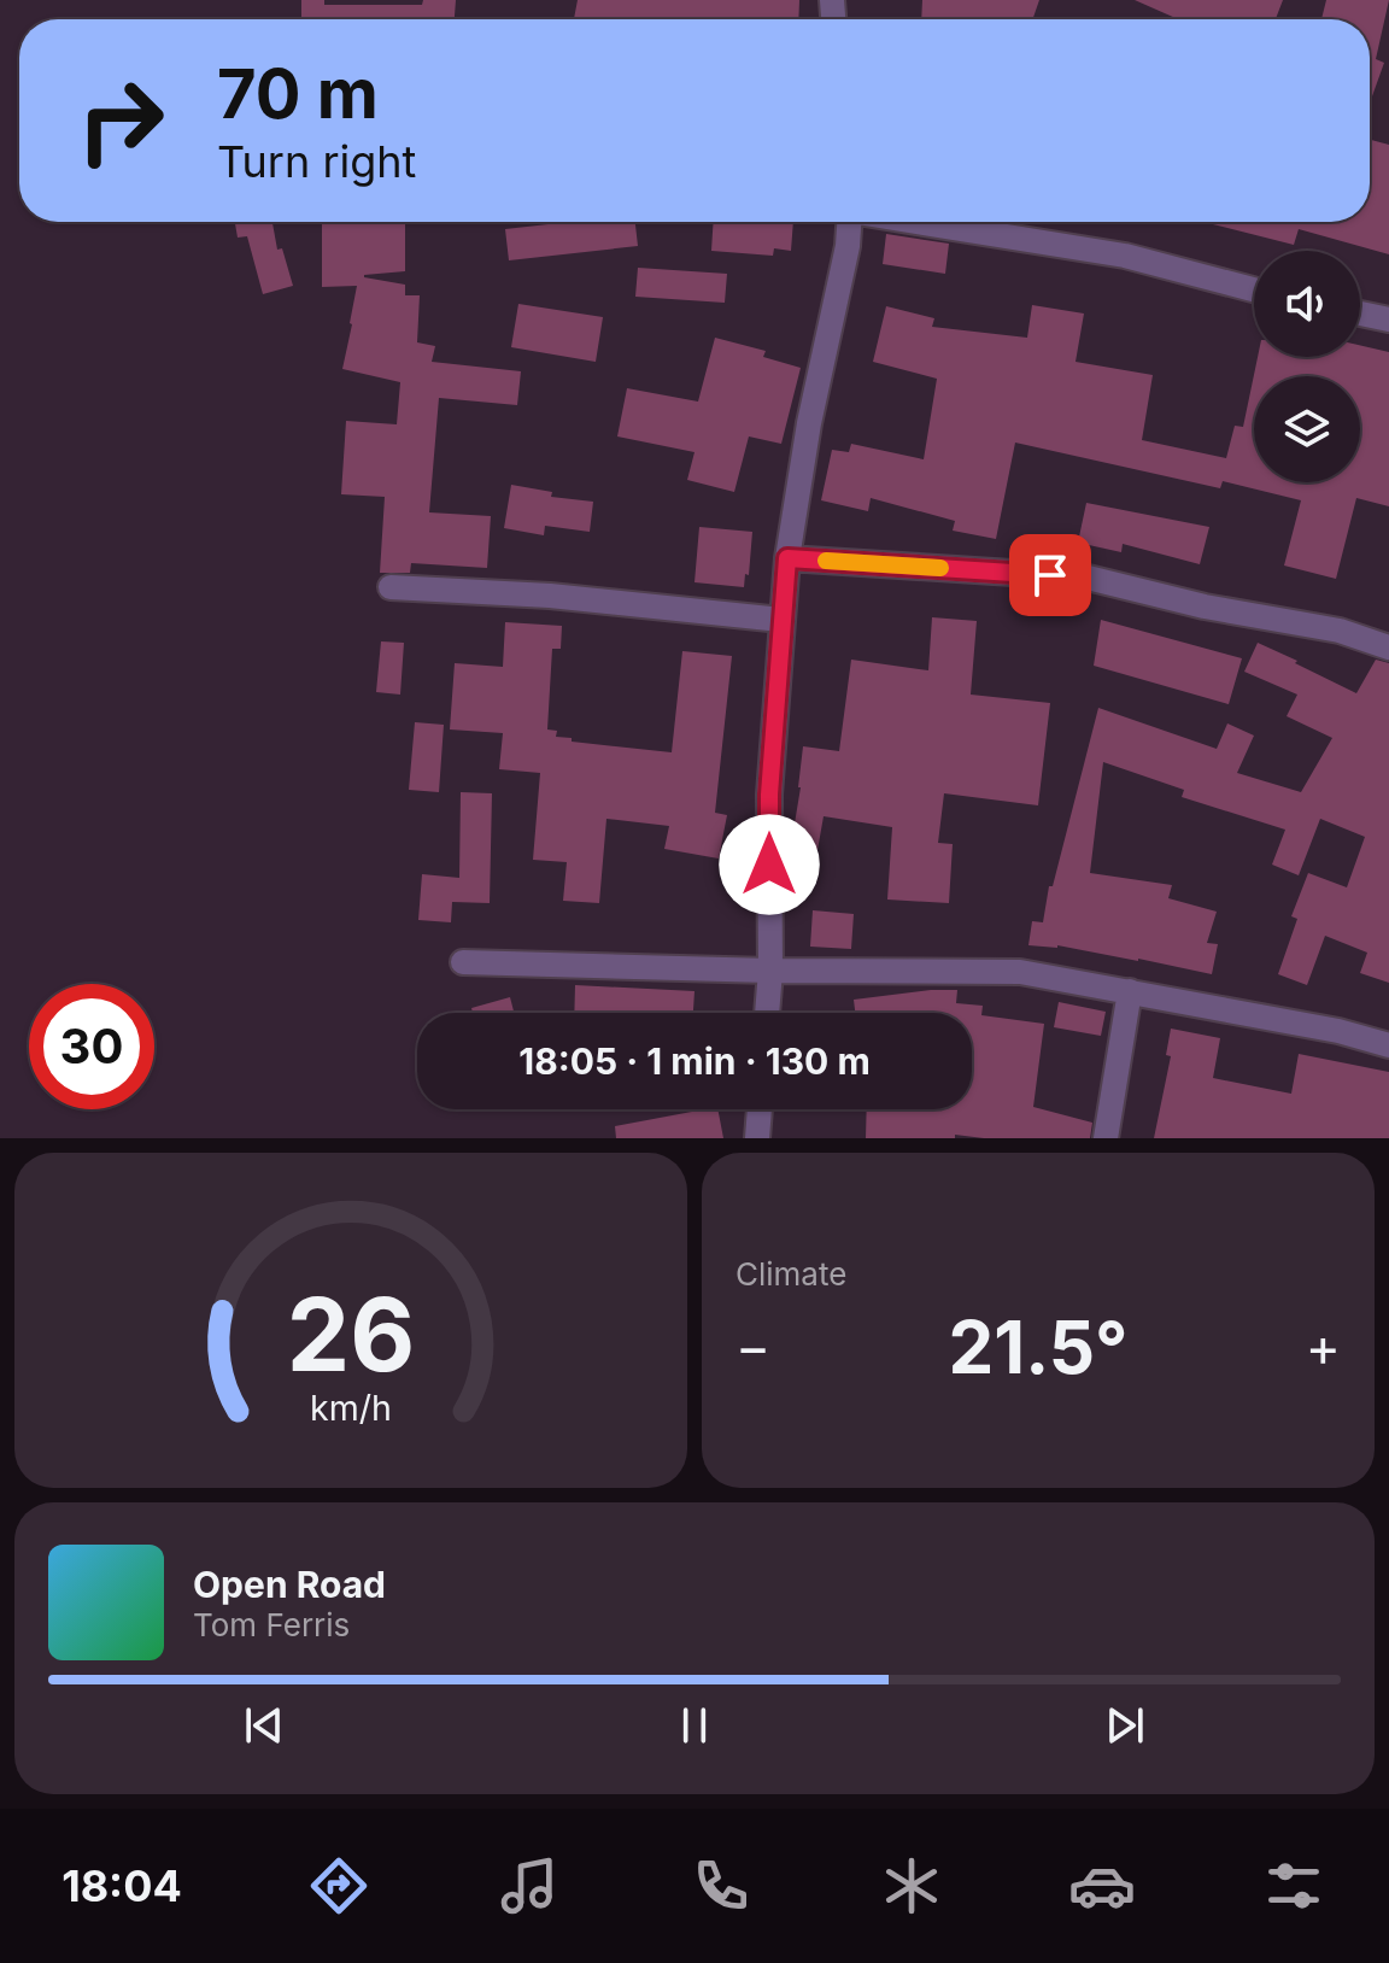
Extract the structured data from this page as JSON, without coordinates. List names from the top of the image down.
{
  "page": {
    "turn": ["70 m", "Turn right"],
    "limit": "30",
    "trip": "18:05 · 1 min · 130 m",
    "tile": "Climate",
    "heat": ["−", "21.5°", "+"],
    "song": ["Open Road", "Tom Ferris"],
    "tabs": "18:04",
    "gauge": ["26", "km/h"]
  }
}
